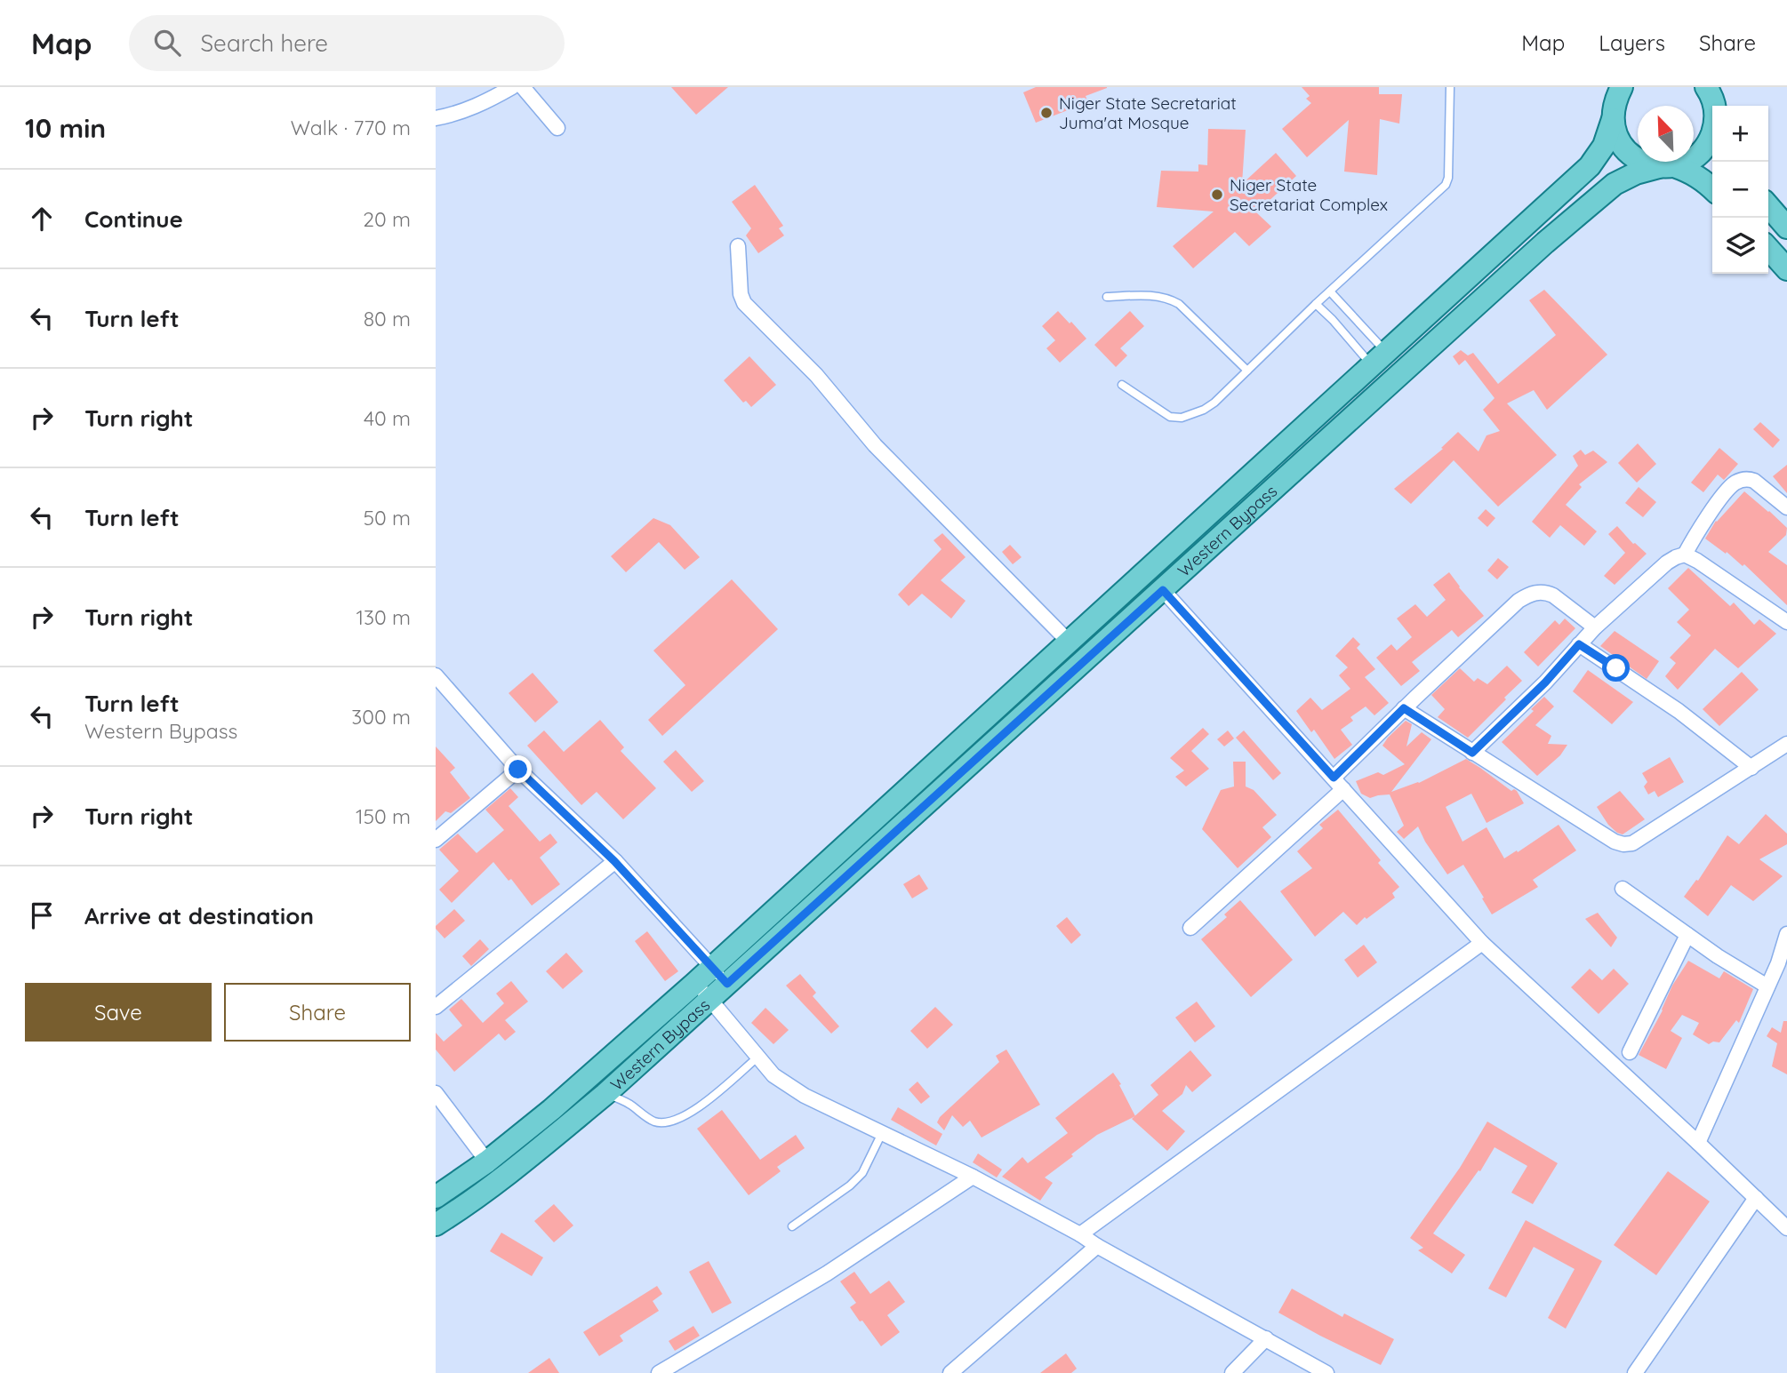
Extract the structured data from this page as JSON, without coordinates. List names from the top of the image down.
{
  "streets": {
    "main road": ["Western Bypass"]
  },
  "places": ["Niger State Secretariat Juma'at Mosque", "Niger State Secretariat Complex"],
  "north": "top left",
  "page": {
    "header": "Map",
    "search": "Search here",
    "nav": ["Map", "Layers", "Share"],
    "heading": ["10 min", "Walk · 770 m"],
    "map_buttons": ["+", "−"],
    "list": [
      ["Continue", "20 m"],
      ["Turn left", "80 m"],
      ["Turn right", "40 m"],
      ["Turn left", "50 m"],
      ["Turn right", "130 m"],
      ["Turn left", "Western Bypass", "300 m"],
      ["Turn right", "150 m"],
      "Arrive at destination"
    ],
    "buttons": ["Save", "Share"]
  }
}
